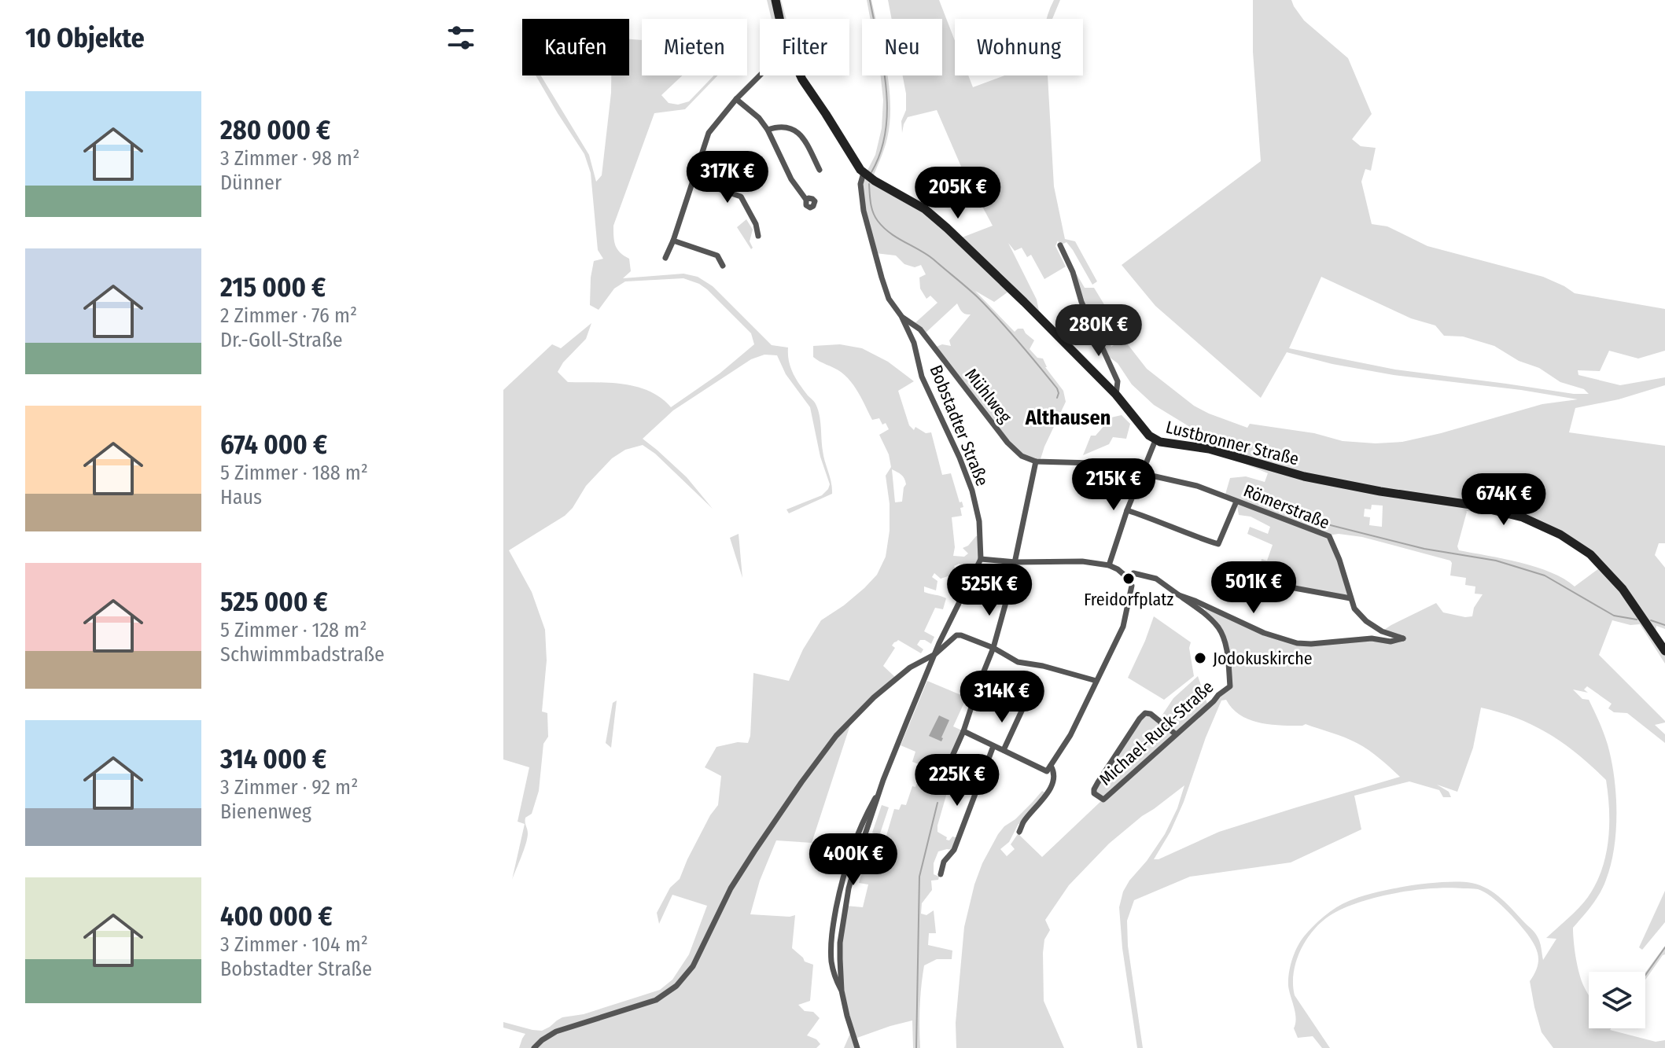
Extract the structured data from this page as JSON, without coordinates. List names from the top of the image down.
{
  "streets": {
    "street": [
      "Mühlweg",
      "Bobstadter Straße",
      "Lustbronner Straße",
      "Römerstraße",
      "Michael-Ruck-Straße"
    ]
  },
  "crossings": [
    ["Mühlweg", "Bobstadter Straße"],
    ["Bobstadter Straße", "Lustbronner Straße"],
    ["Römerstraße", "Michael-Ruck-Straße"]
  ],
  "districts": ["Althausen"],
  "places": ["Freidorfplatz", "Jodokuskirche"],
  "page": {
    "heading": "10 Objekte",
    "chip": [
      "Kaufen",
      "Mieten",
      "Filter",
      "Neu",
      "Wohnung"
    ],
    "list": [
      {
        "name": "280 000 €",
        "note": "3 Zimmer · 98 m² · Dünner"
      },
      {
        "name": "215 000 €",
        "note": "2 Zimmer · 76 m² · Dr.-Goll-Straße"
      },
      {
        "name": "674 000 €",
        "note": "5 Zimmer · 188 m² · Haus"
      },
      {
        "name": "525 000 €",
        "note": "5 Zimmer · 128 m² · Schwimmbadstraße"
      },
      {
        "name": "314 000 €",
        "note": "3 Zimmer · 92 m² · Bienenweg"
      },
      {
        "name": "400 000 €",
        "note": "3 Zimmer · 104 m² · Bobstadter Straße"
      }
    ],
    "price": [
      "317K €",
      "205K €",
      "280K €",
      "215K €",
      "674K €",
      "501K €",
      "525K €",
      "314K €",
      "225K €",
      "400K €"
    ]
  }
}
